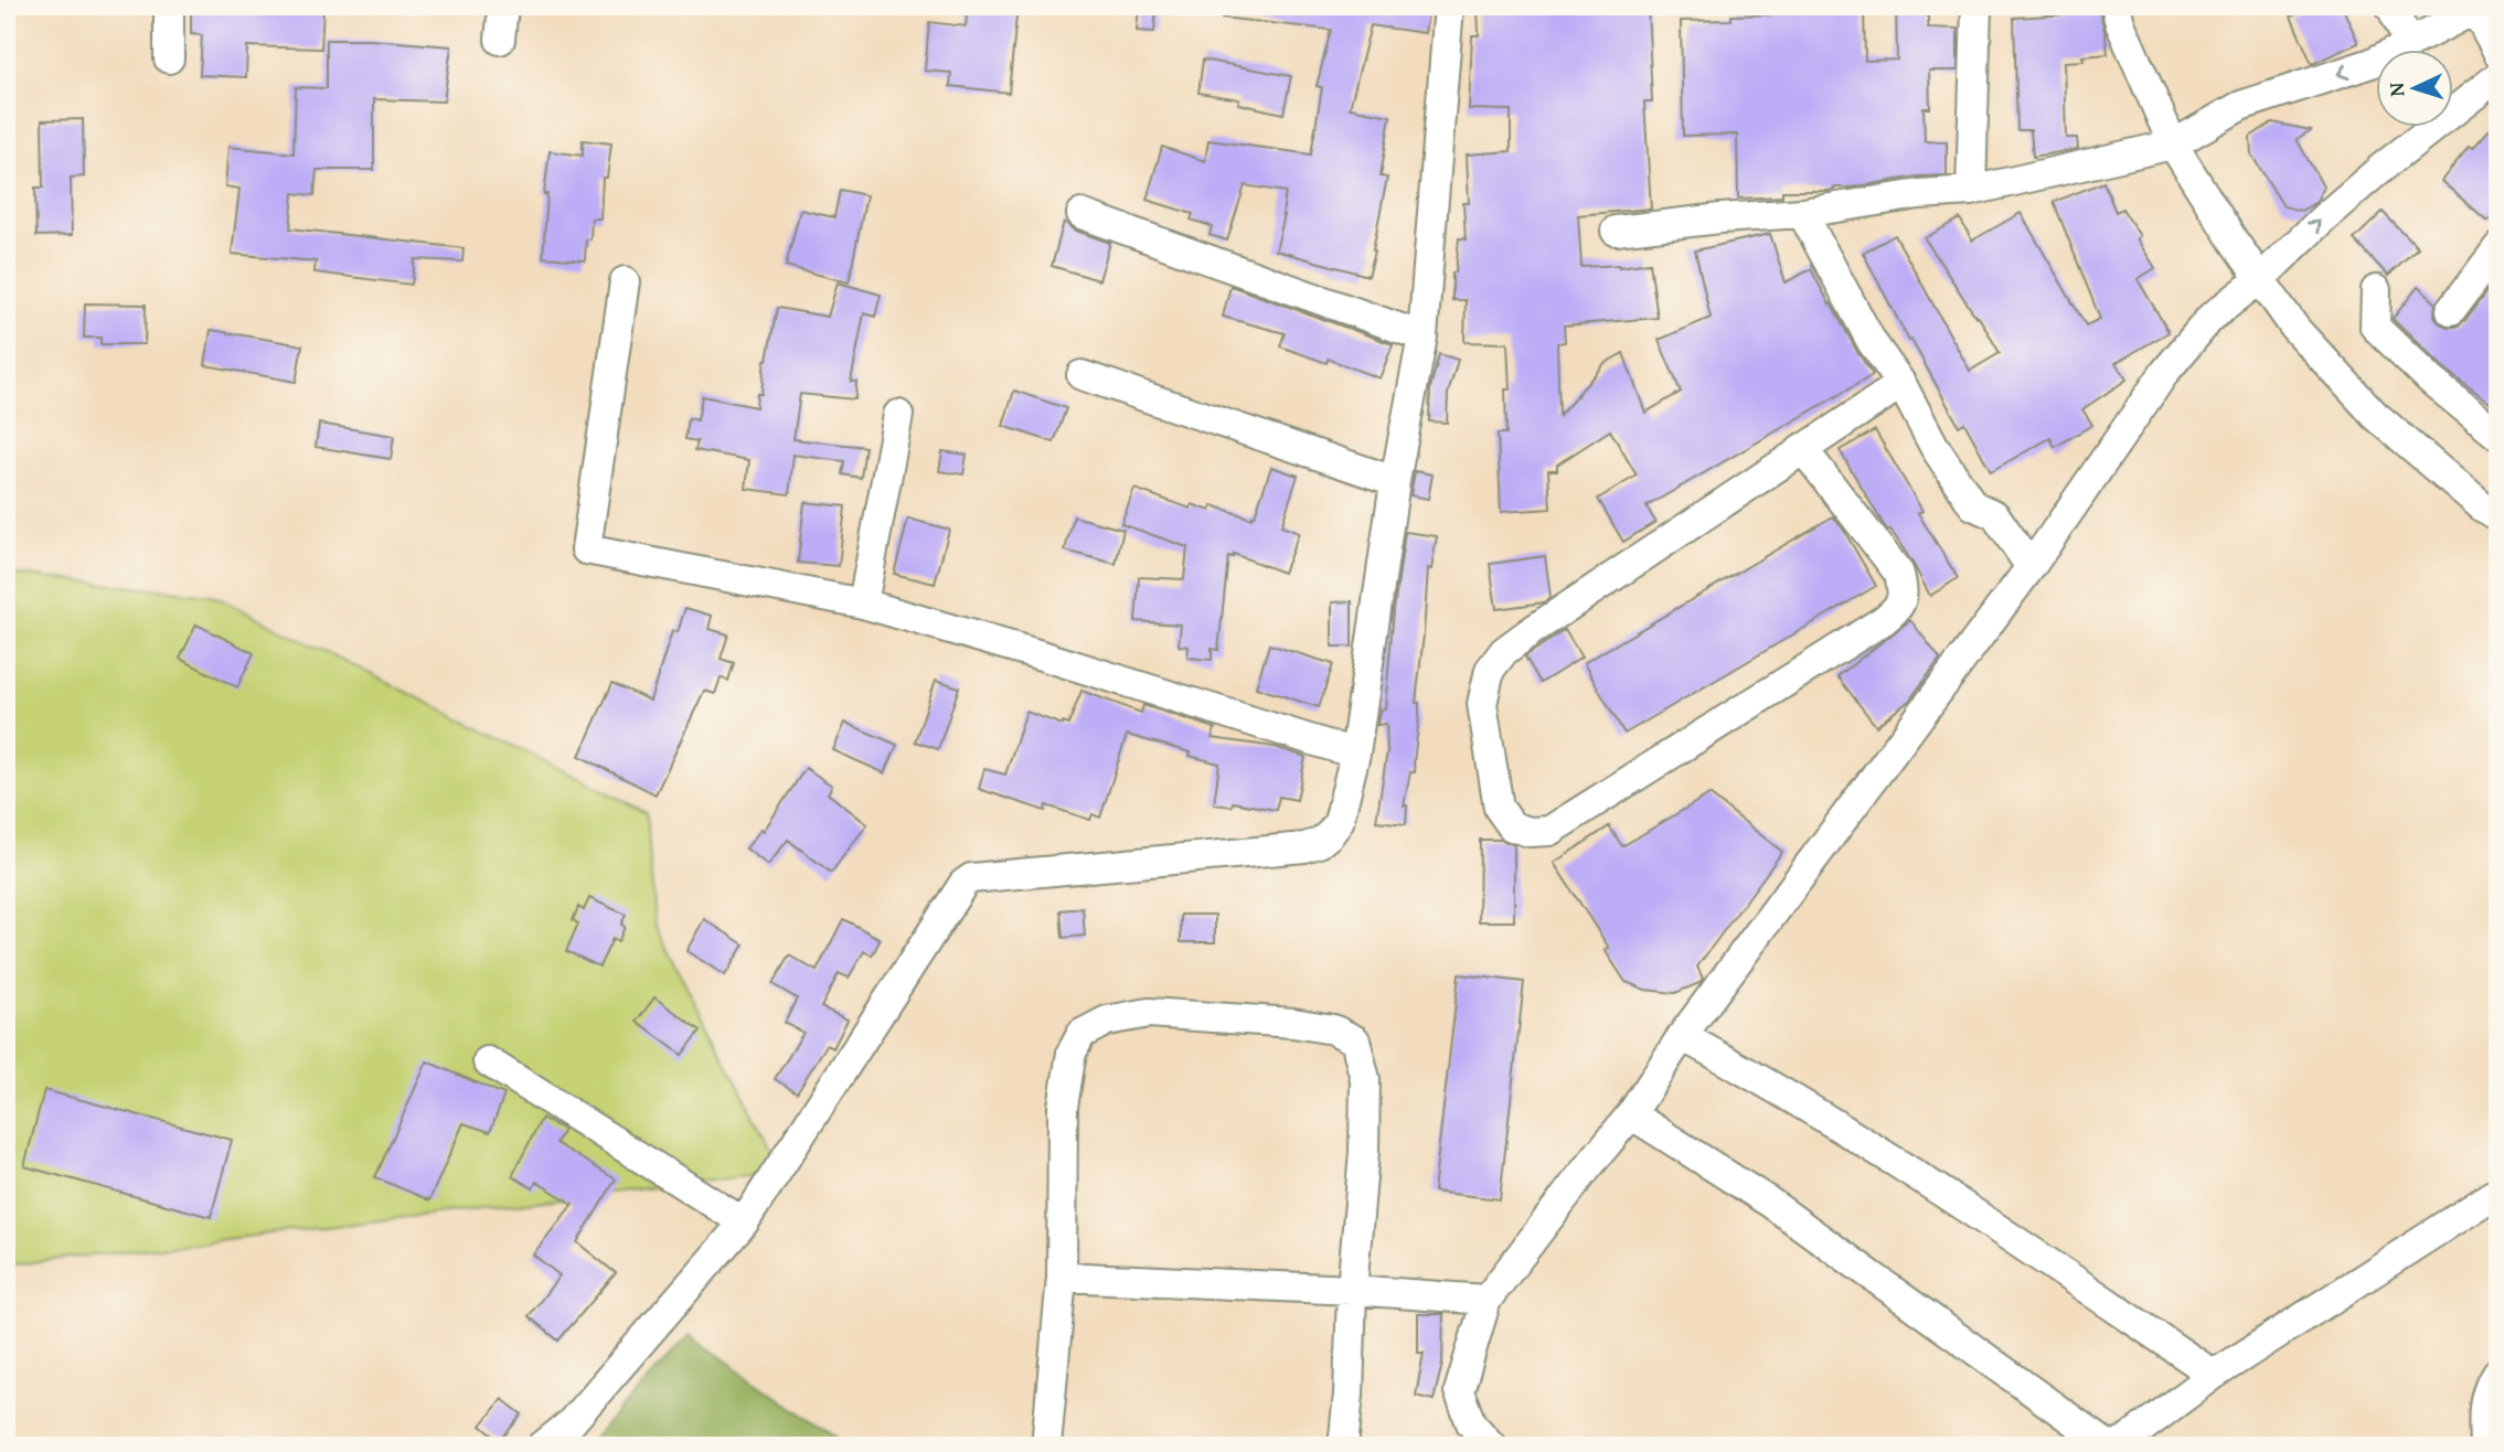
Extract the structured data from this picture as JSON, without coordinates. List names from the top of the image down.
{
  "north": "left"
}
